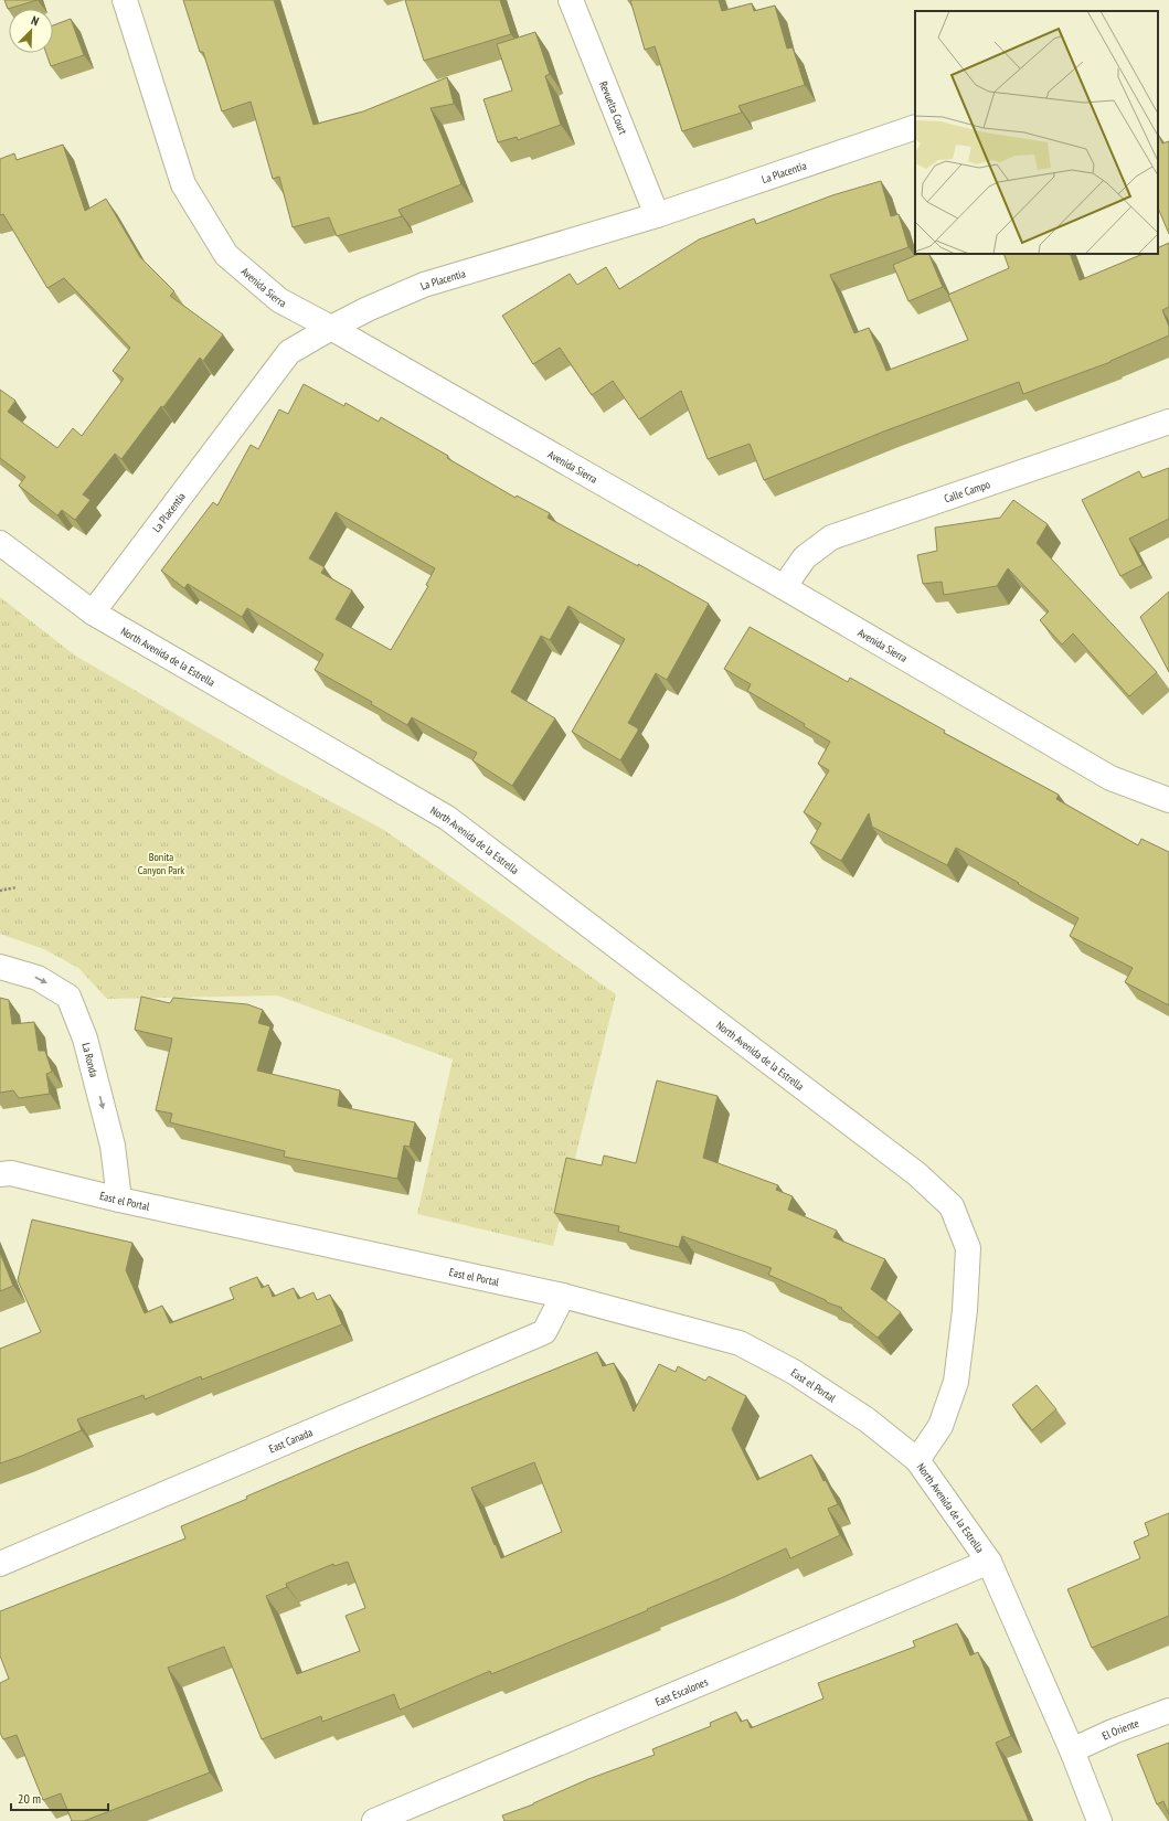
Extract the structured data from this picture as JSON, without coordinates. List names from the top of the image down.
{
  "streets": {
    "street": [
      "Revuelta Court",
      "La Placentia",
      "Avenida Sierra",
      "Calle Campo",
      "North Avenida de la Estrella",
      "La Ronda",
      "East el Portal",
      "East Canada",
      "East Escalones",
      "El Oriente"
    ]
  },
  "crossings": [
    ["Revuelta Court", "La Placentia"],
    ["La Placentia", "Avenida Sierra"],
    ["La Placentia", "North Avenida de la Estrella"],
    ["Avenida Sierra", "Calle Campo"],
    ["North Avenida de la Estrella", "East el Portal"],
    ["North Avenida de la Estrella", "East Escalones"],
    ["North Avenida de la Estrella", "El Oriente"],
    ["La Ronda", "East el Portal"],
    ["East el Portal", "East Canada"]
  ],
  "one_way": ["La Ronda"],
  "parks": ["Bonita Canyon Park"],
  "scale_bar": "20 m",
  "north": "top right"
}
